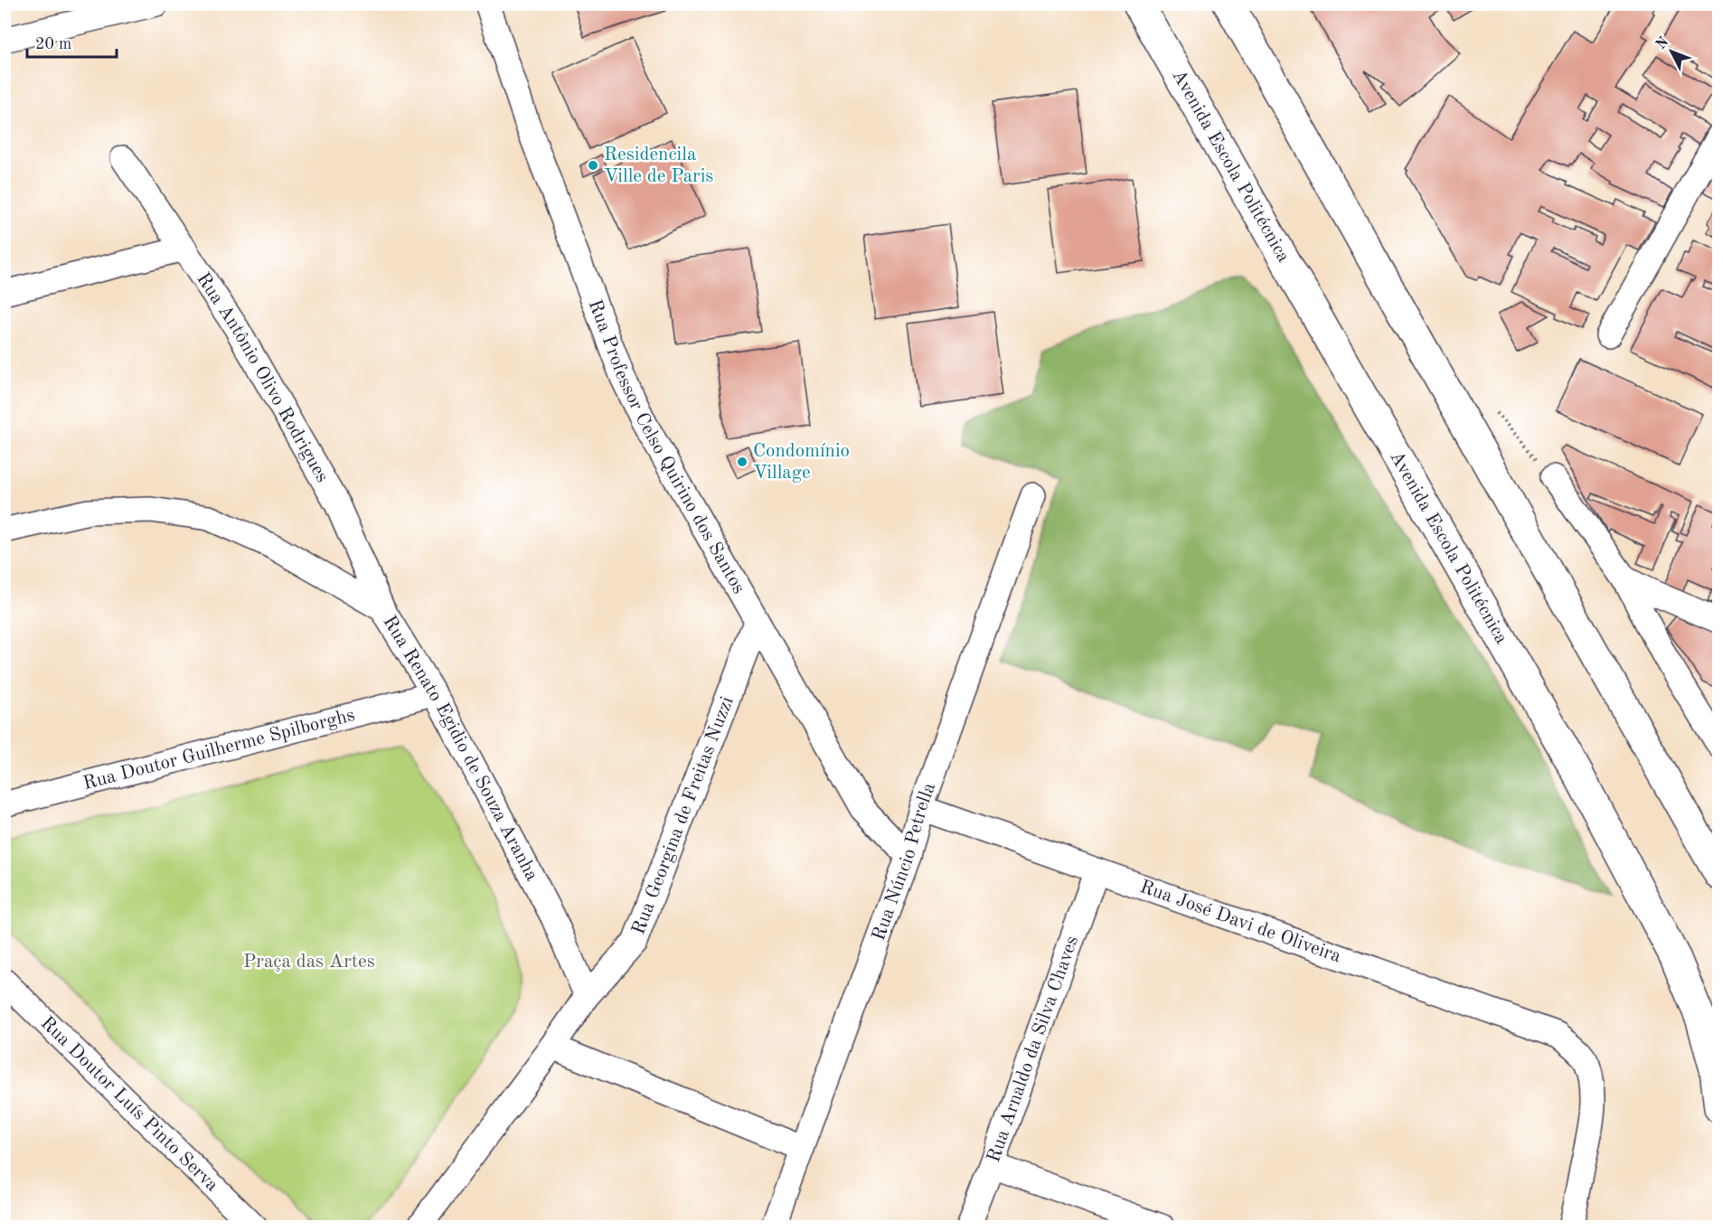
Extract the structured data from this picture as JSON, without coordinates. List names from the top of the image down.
{
  "streets": {
    "highway": ["Avenida Escola Politécnica"],
    "street": [
      "Rua Antônio Olivo Rodrigues",
      "Rua Professor Celso Quirino dos Santos",
      "Rua Renato Egidio de Souza Aranha",
      "Rua Doutor Guilherme Spilborghs",
      "Rua Georgina de Freitas Nuzzi",
      "Rua Núncio Petrella",
      "Rua José Davi de Oliveira",
      "Rua Arnaldo da Silva Chaves",
      "Rua Doutor Luís Pinto Serva"
    ]
  },
  "crossings": [
    ["Rua Antônio Olivo Rodrigues", "Rua Renato Egidio de Souza Aranha"],
    ["Rua Professor Celso Quirino dos Santos", "Rua Georgina de Freitas Nuzzi"],
    ["Rua Professor Celso Quirino dos Santos", "Rua Núncio Petrella"],
    ["Rua Renato Egidio de Souza Aranha", "Rua Doutor Guilherme Spilborghs"],
    ["Rua Renato Egidio de Souza Aranha", "Rua Georgina de Freitas Nuzzi"],
    ["Rua Núncio Petrella", "Rua José Davi de Oliveira"],
    ["Rua José Davi de Oliveira", "Rua Arnaldo da Silva Chaves"]
  ],
  "parks": ["Praça das Artes"],
  "places": ["Residencila Ville de Paris", "Condomínio Village"],
  "scale_bar": "20 m",
  "north": "top left"
}
